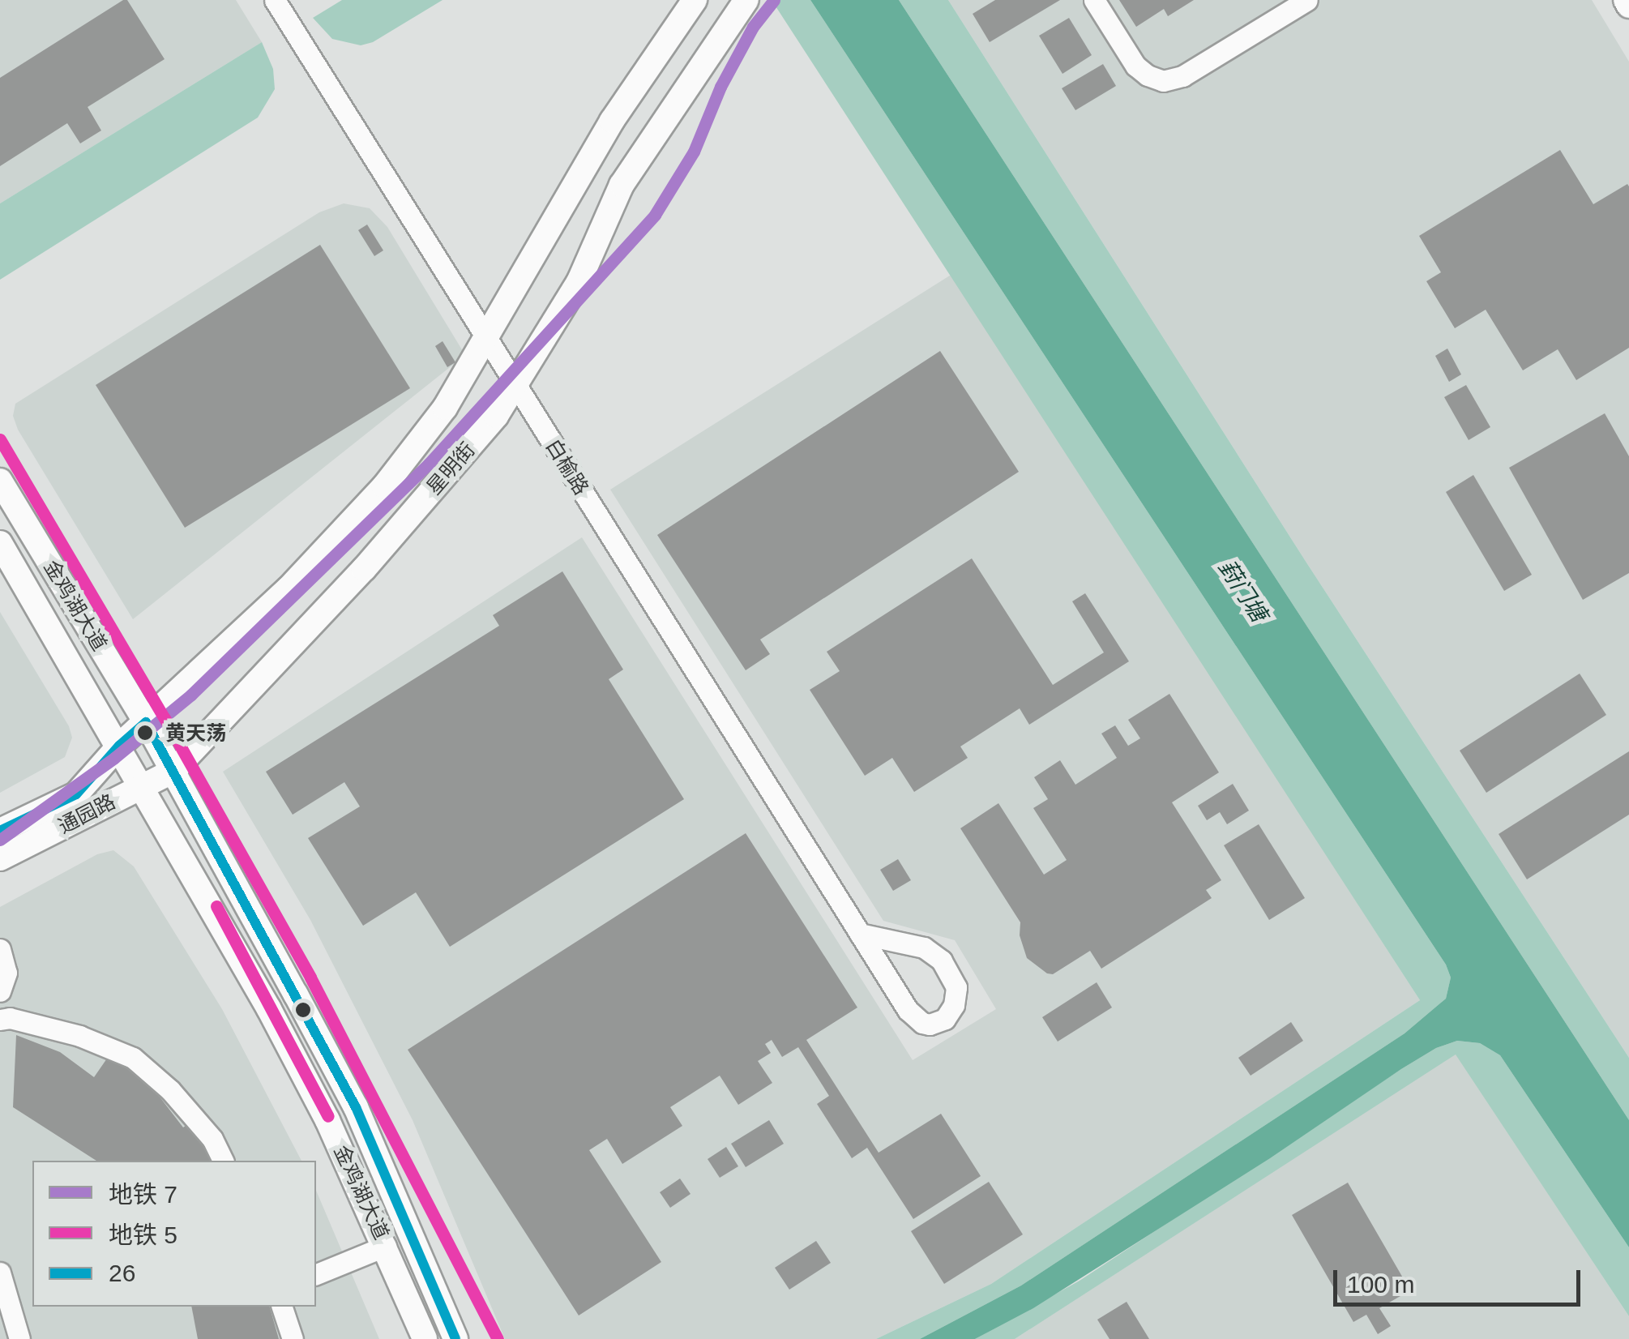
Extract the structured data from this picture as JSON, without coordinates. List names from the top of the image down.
{
  "streets": {
    "main road": ["星明街", "金鸡湖大道", "通园路"],
    "street": ["白榆路"]
  },
  "crossings": [
    ["白榆路", "星明街"],
    ["星明街", "金鸡湖大道"],
    ["星明街", "通园路"],
    ["金鸡湖大道", "通园路"]
  ],
  "water": ["葑门塘"],
  "places": ["黄天荡"],
  "lines": ["metro line 7", "metro line 5", "transit line 26"],
  "legend": ["地铁 7", "地铁 5", "26"],
  "scale_bar": "100 m"
}
